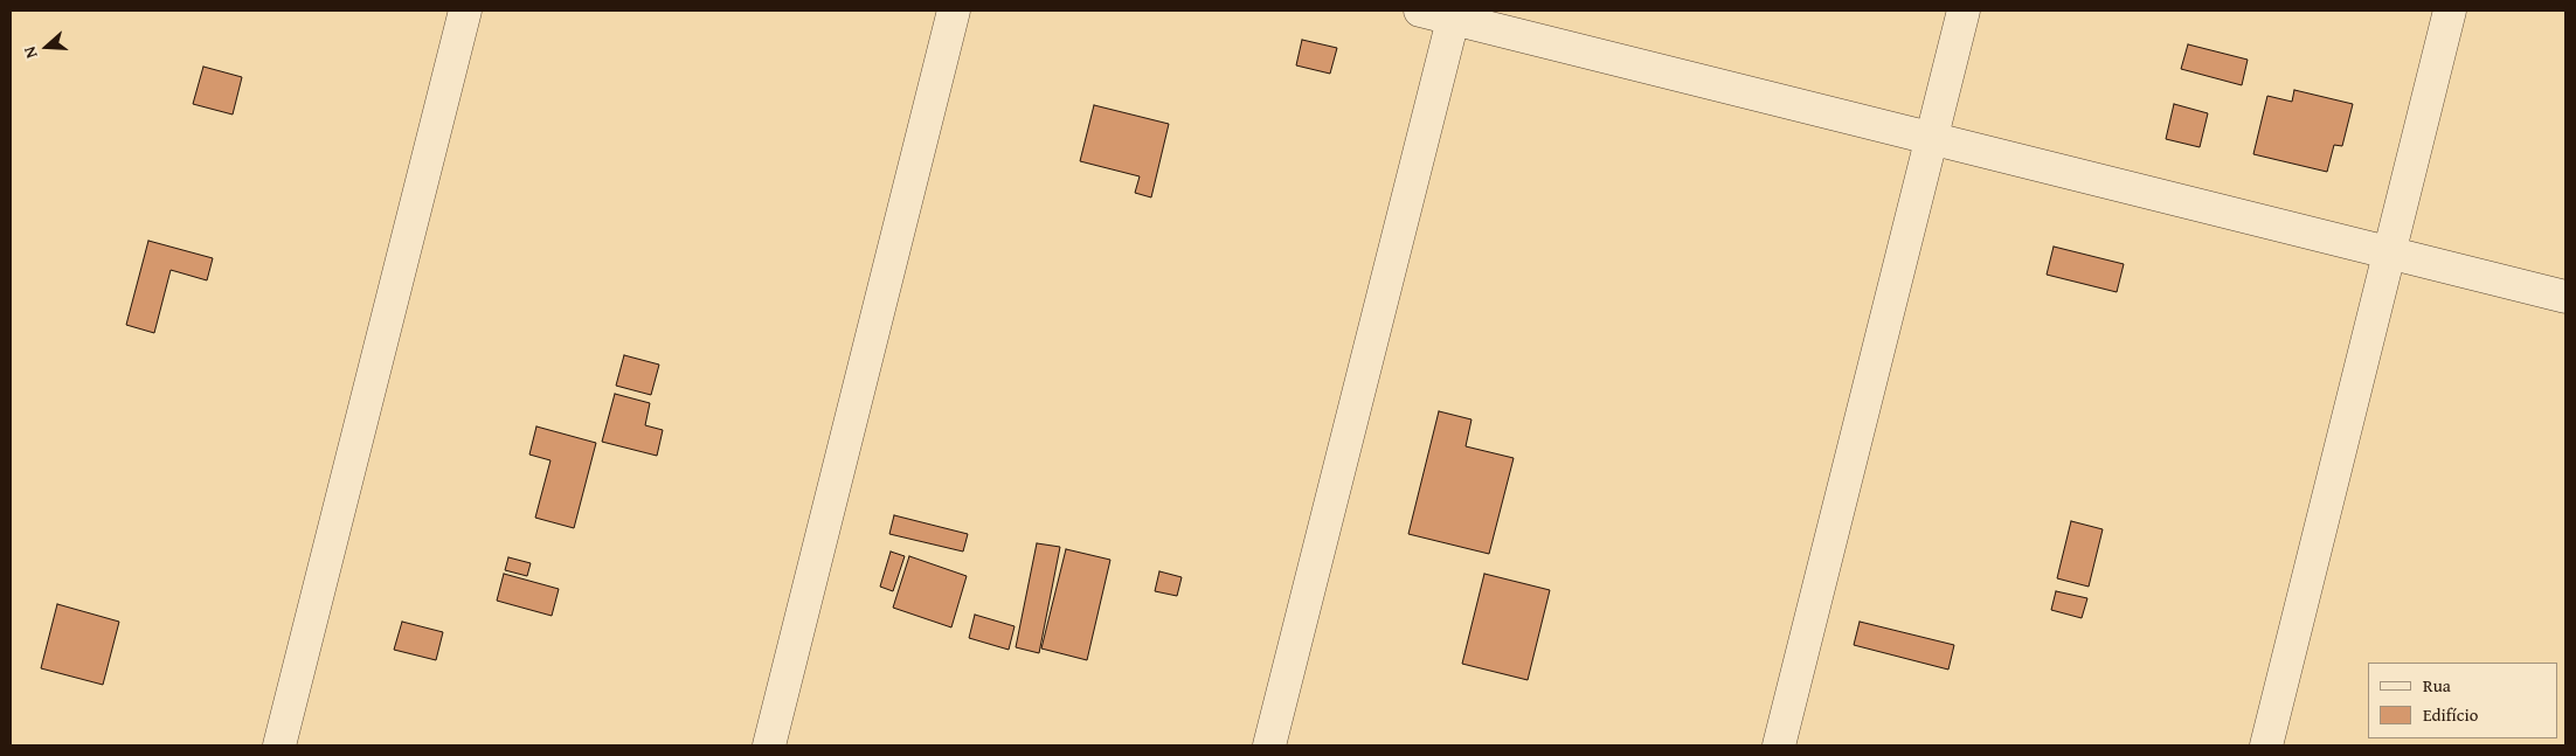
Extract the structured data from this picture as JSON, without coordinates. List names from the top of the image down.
{
  "legend": ["Rua", "Edifício"],
  "north": "left"
}
